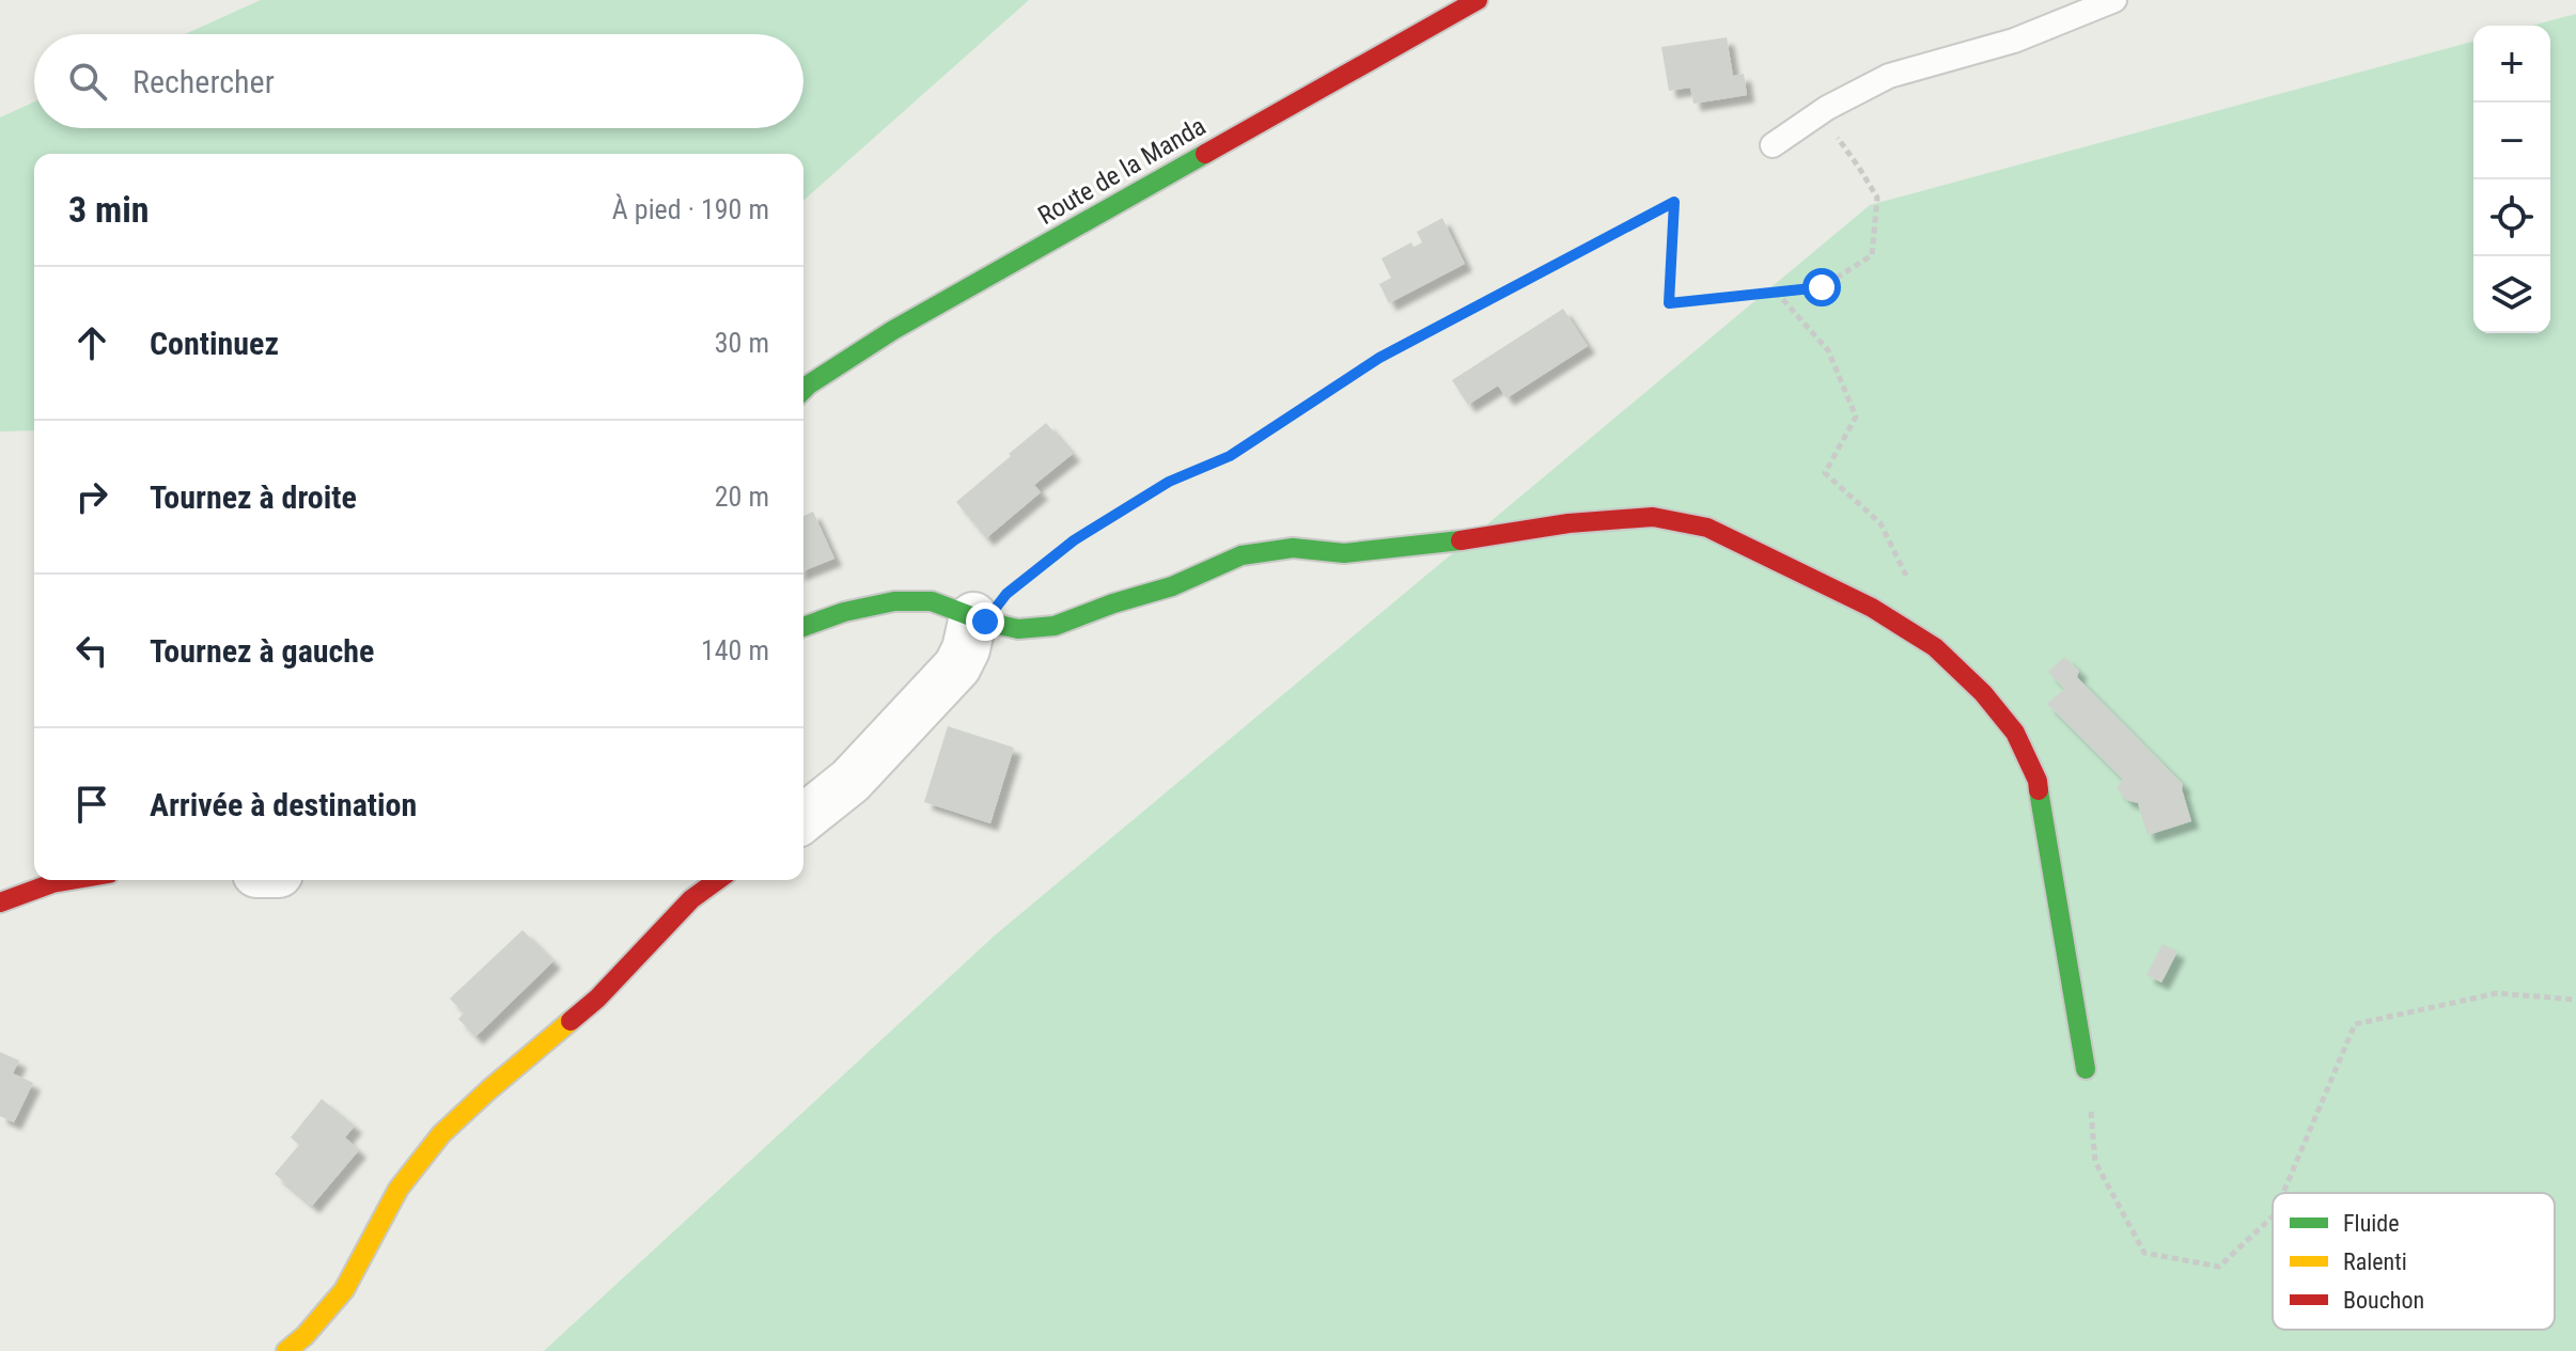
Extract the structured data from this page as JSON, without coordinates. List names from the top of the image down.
{
  "streets": {
    "street": ["Route de la Manda"]
  },
  "legend": ["Fluide", "Ralenti", "Bouchon"],
  "page": {
    "map_buttons": ["+", "−"],
    "search": "Rechercher",
    "heading": ["3 min", "À pied · 190 m"],
    "list": [
      ["Continuez", "30 m"],
      ["Tournez à droite", "20 m"],
      ["Tournez à gauche", "140 m"],
      "Arrivée à destination"
    ]
  }
}
